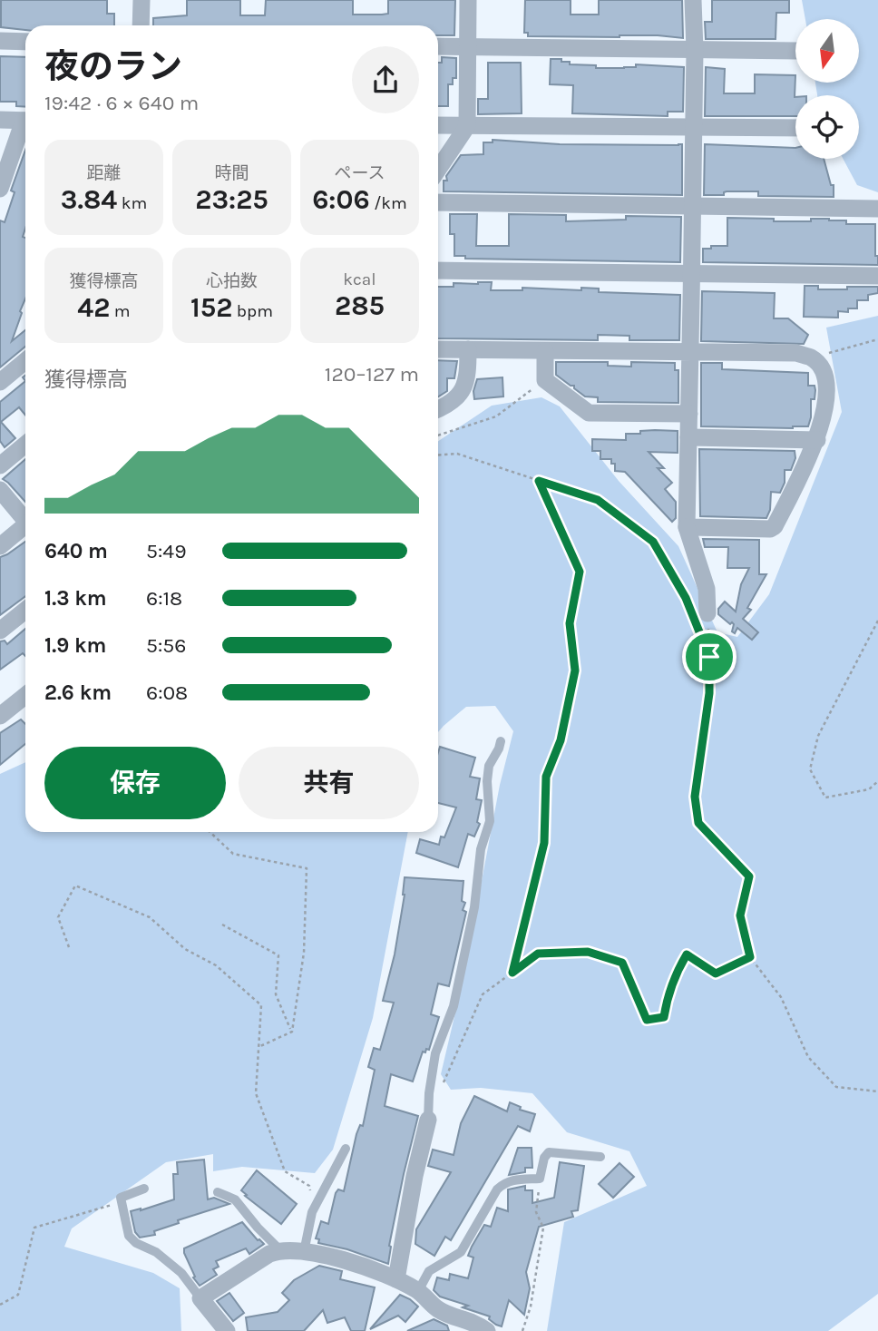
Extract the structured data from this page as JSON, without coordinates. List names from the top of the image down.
{
  "north": "bottom",
  "page": {
    "heading": ["夜のラン", "19:42 · 6 × 640 m"],
    "stats": [
      ["距離", "3.84 km"],
      ["時間", "23:25"],
      ["ペース", "6:06 /km"],
      ["獲得標高", "42 m"],
      ["心拍数", "152 bpm"],
      ["kcal", "285"]
    ],
    "chart": ["獲得標高", "120–127 m"],
    "list": [
      {
        "name": "640 m",
        "note": "5:49"
      },
      {
        "name": "1.3 km",
        "note": "6:18"
      },
      {
        "name": "1.9 km",
        "note": "5:56"
      },
      {
        "name": "2.6 km",
        "note": "6:08"
      }
    ],
    "buttons": ["保存", "共有"]
  }
}
